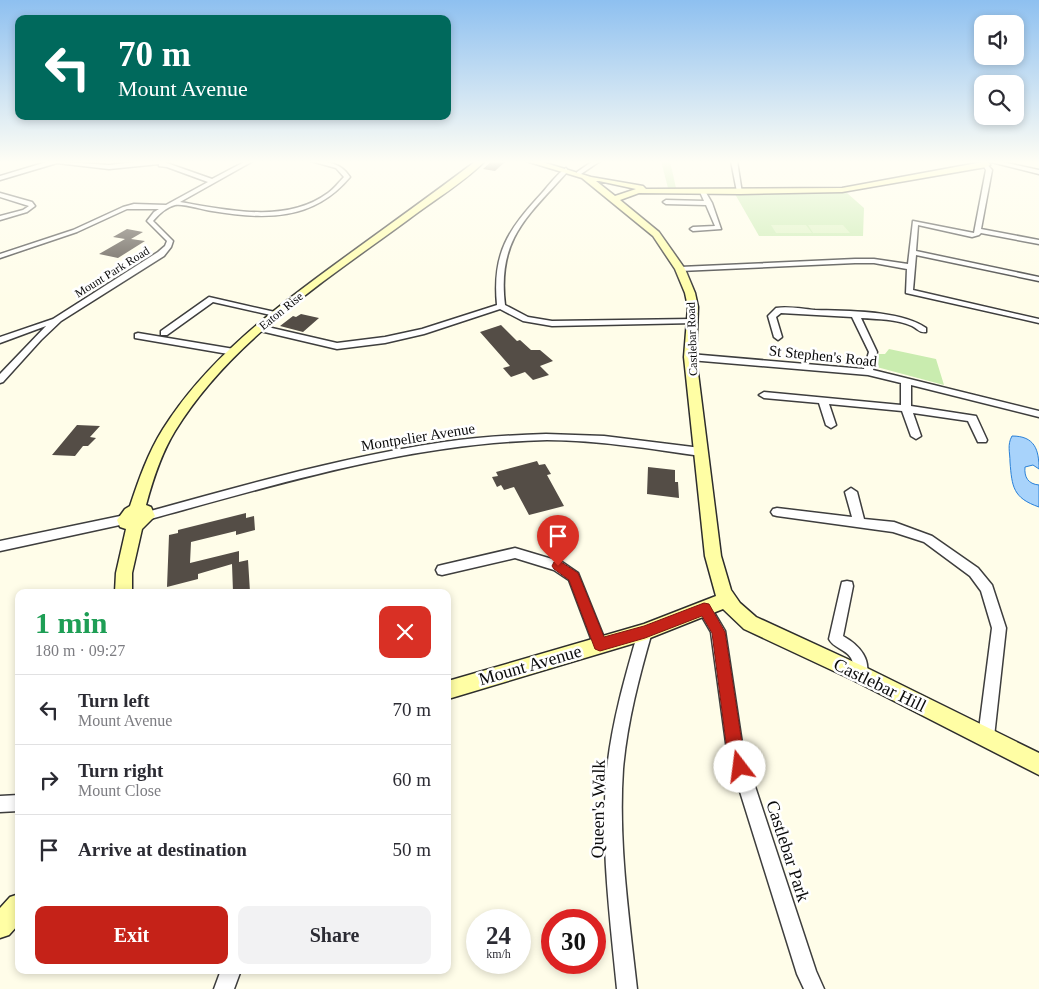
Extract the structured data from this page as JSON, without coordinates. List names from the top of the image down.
{
  "streets": {
    "street": [
      "Mount Park Road",
      "Eaton Rise",
      "Castlebar Road",
      "St Stephen's Road",
      "Montpelier Avenue",
      "Mount Avenue",
      "Castlebar Hill",
      "Queen's Walk",
      "Castlebar Park"
    ]
  },
  "crossings": [
    ["Eaton Rise", "Montpelier Avenue"],
    ["Castlebar Road", "St Stephen's Road"],
    ["Castlebar Road", "Montpelier Avenue"],
    ["Castlebar Road", "Mount Avenue"],
    ["Castlebar Road", "Castlebar Hill"],
    ["Mount Avenue", "Castlebar Hill"],
    ["Mount Avenue", "Queen's Walk"],
    ["Mount Avenue", "Castlebar Park"]
  ],
  "page": {
    "turn": ["70 m", "Mount Avenue"],
    "heading": ["1 min", "180 m · 09:27"],
    "list": [
      {
        "name": "Turn left",
        "note": "Mount Avenue",
        "value": "70 m"
      },
      {
        "name": "Turn right",
        "note": "Mount Close",
        "value": "60 m"
      },
      {
        "name": "Arrive at destination",
        "value": "50 m"
      }
    ],
    "buttons": ["Exit", "Share"],
    "speed": "24 km/h",
    "limit": "30"
  }
}
